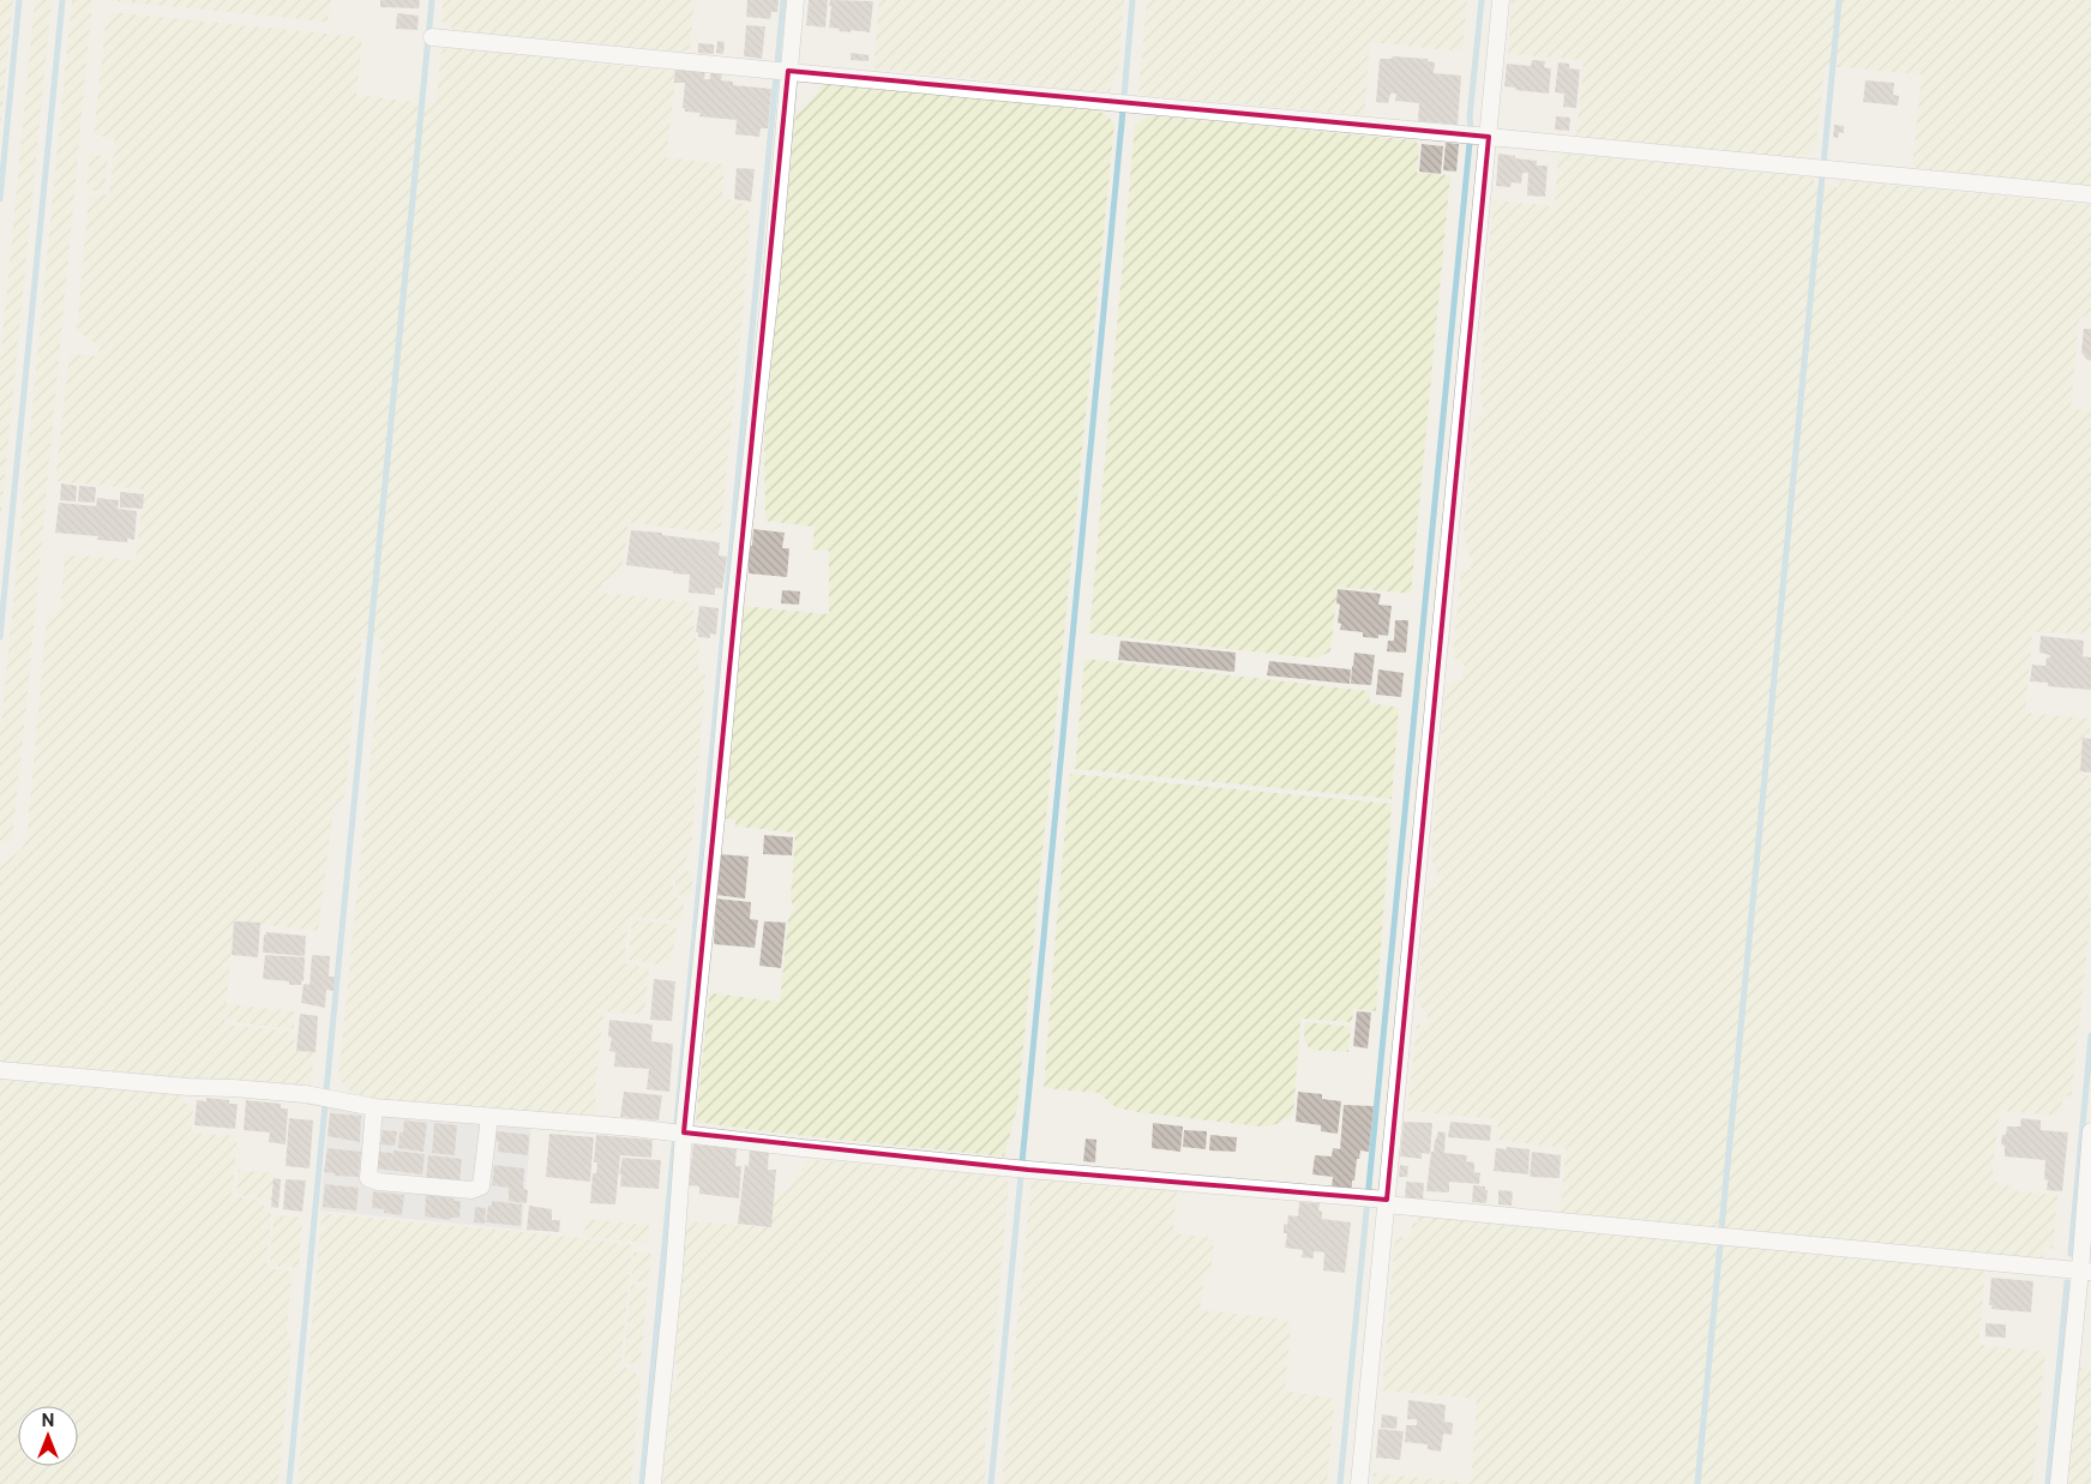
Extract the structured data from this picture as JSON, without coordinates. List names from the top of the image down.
{
  "north": "top"
}
